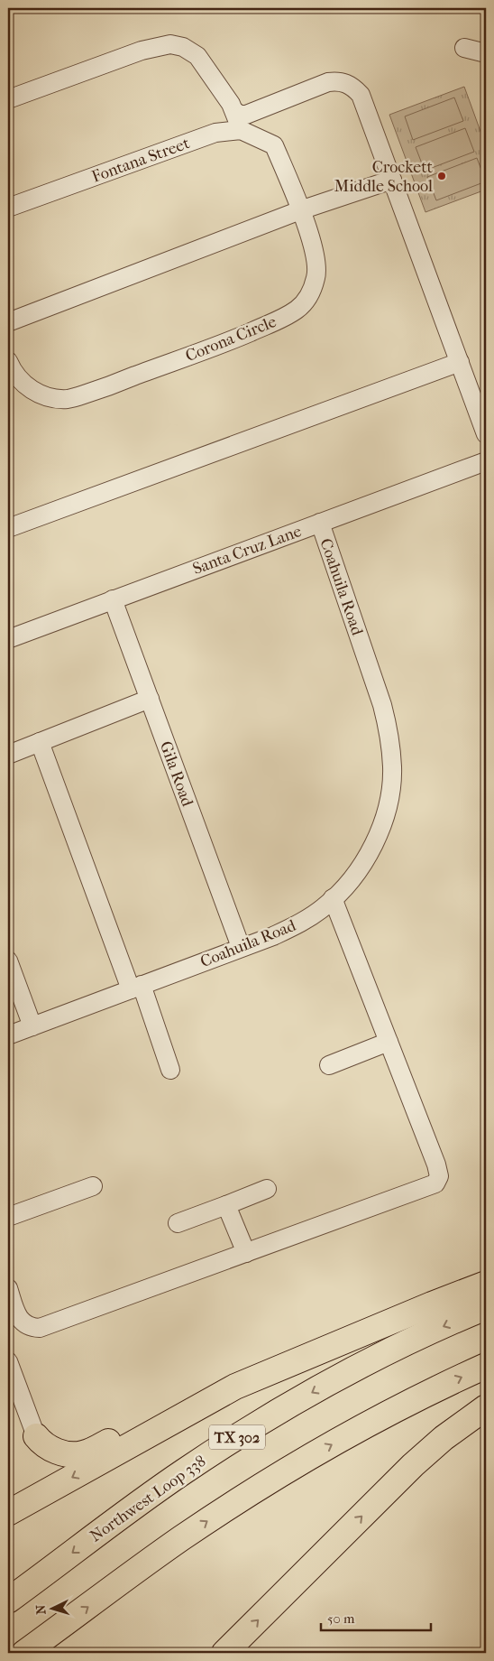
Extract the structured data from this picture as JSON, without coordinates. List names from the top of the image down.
{
  "streets": {
    "highway": ["TX 302", "Northwest Loop 338"],
    "street": [
      "Fontana Street",
      "Corona Circle",
      "Santa Cruz Lane",
      "Coahuila Road",
      "Gila Road"
    ]
  },
  "crossings": [
    ["Fontana Street", "Corona Circle"],
    ["Santa Cruz Lane", "Coahuila Road"],
    ["Santa Cruz Lane", "Gila Road"],
    ["Coahuila Road", "Gila Road"]
  ],
  "places": ["Crockett Middle School"],
  "scale_bar": "50 m",
  "north": "left"
}
